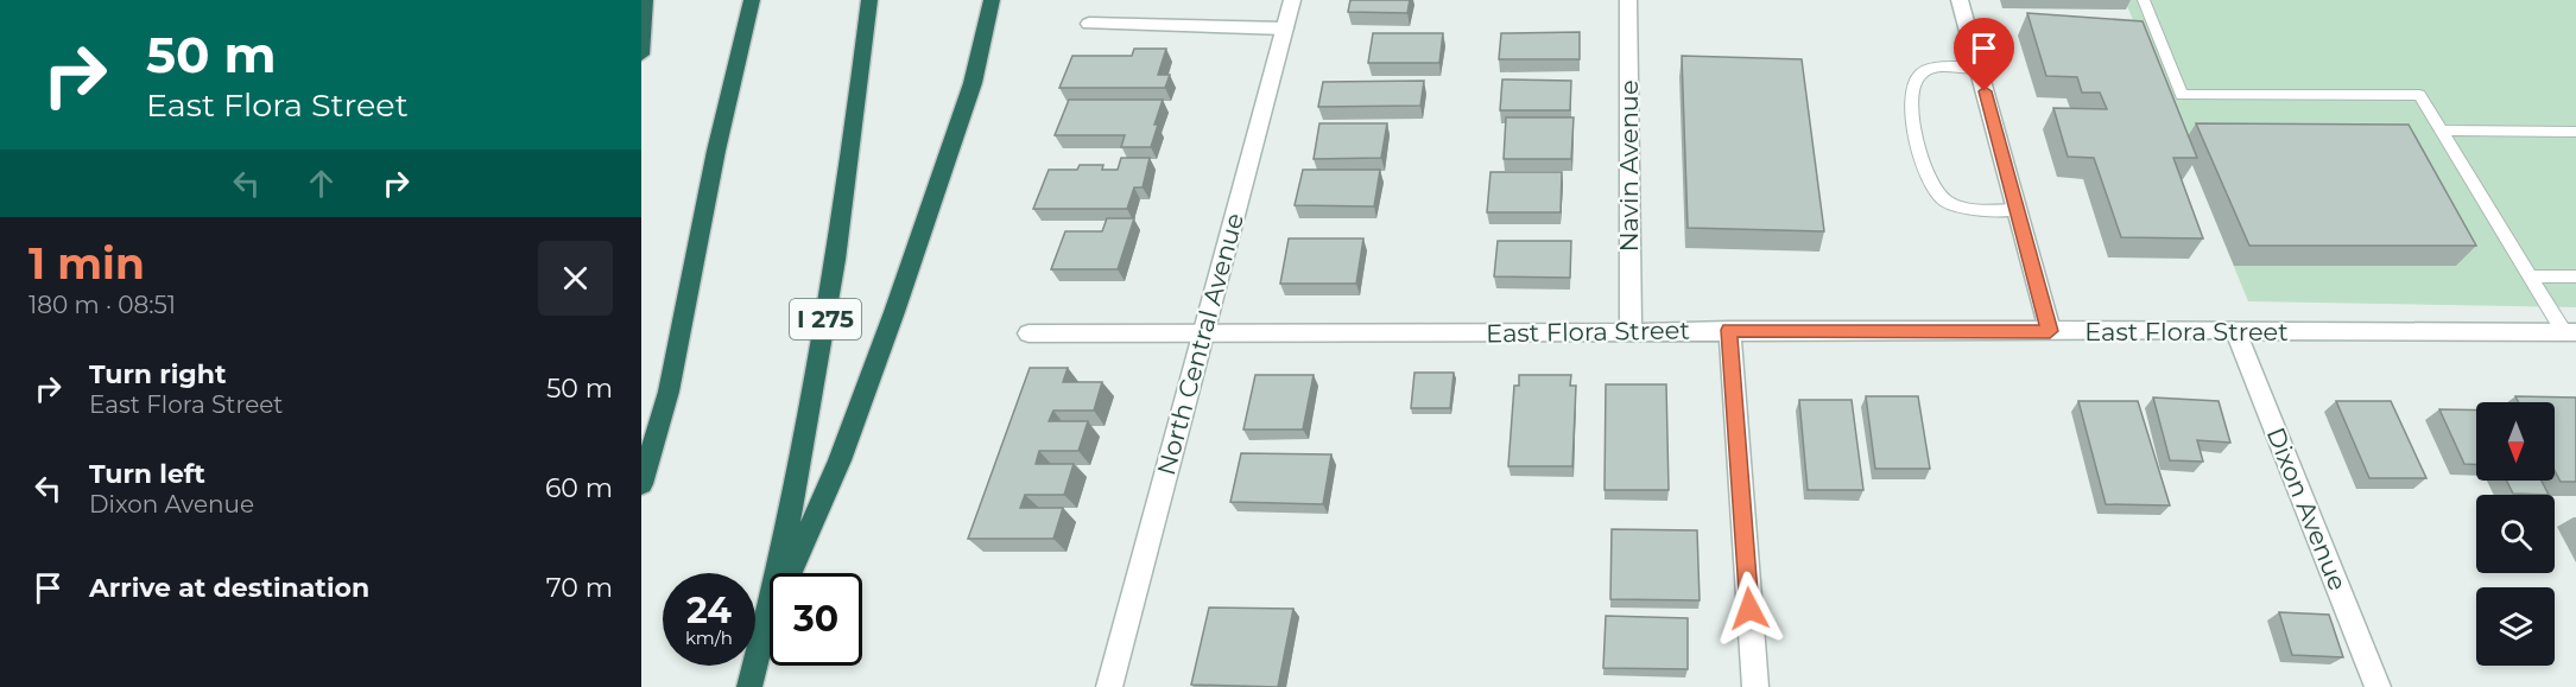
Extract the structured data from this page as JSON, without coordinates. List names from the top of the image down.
{
  "streets": {
    "highway": ["I 275"],
    "street": [
      "Navin Avenue",
      "East Flora Street",
      "North Central Avenue",
      "Dixon Avenue"
    ]
  },
  "crossings": [
    ["Navin Avenue", "East Flora Street"],
    ["East Flora Street", "North Central Avenue"],
    ["East Flora Street", "Dixon Avenue"]
  ],
  "north": "bottom",
  "page": {
    "turn": ["50 m", "East Flora Street"],
    "heading": ["1 min", "180 m · 08:51"],
    "list": [
      {
        "name": "Turn right",
        "note": "East Flora Street",
        "value": "50 m"
      },
      {
        "name": "Turn left",
        "note": "Dixon Avenue",
        "value": "60 m"
      },
      {
        "name": "Arrive at destination",
        "value": "70 m"
      }
    ],
    "speed": "24 km/h",
    "limit": "30"
  }
}
